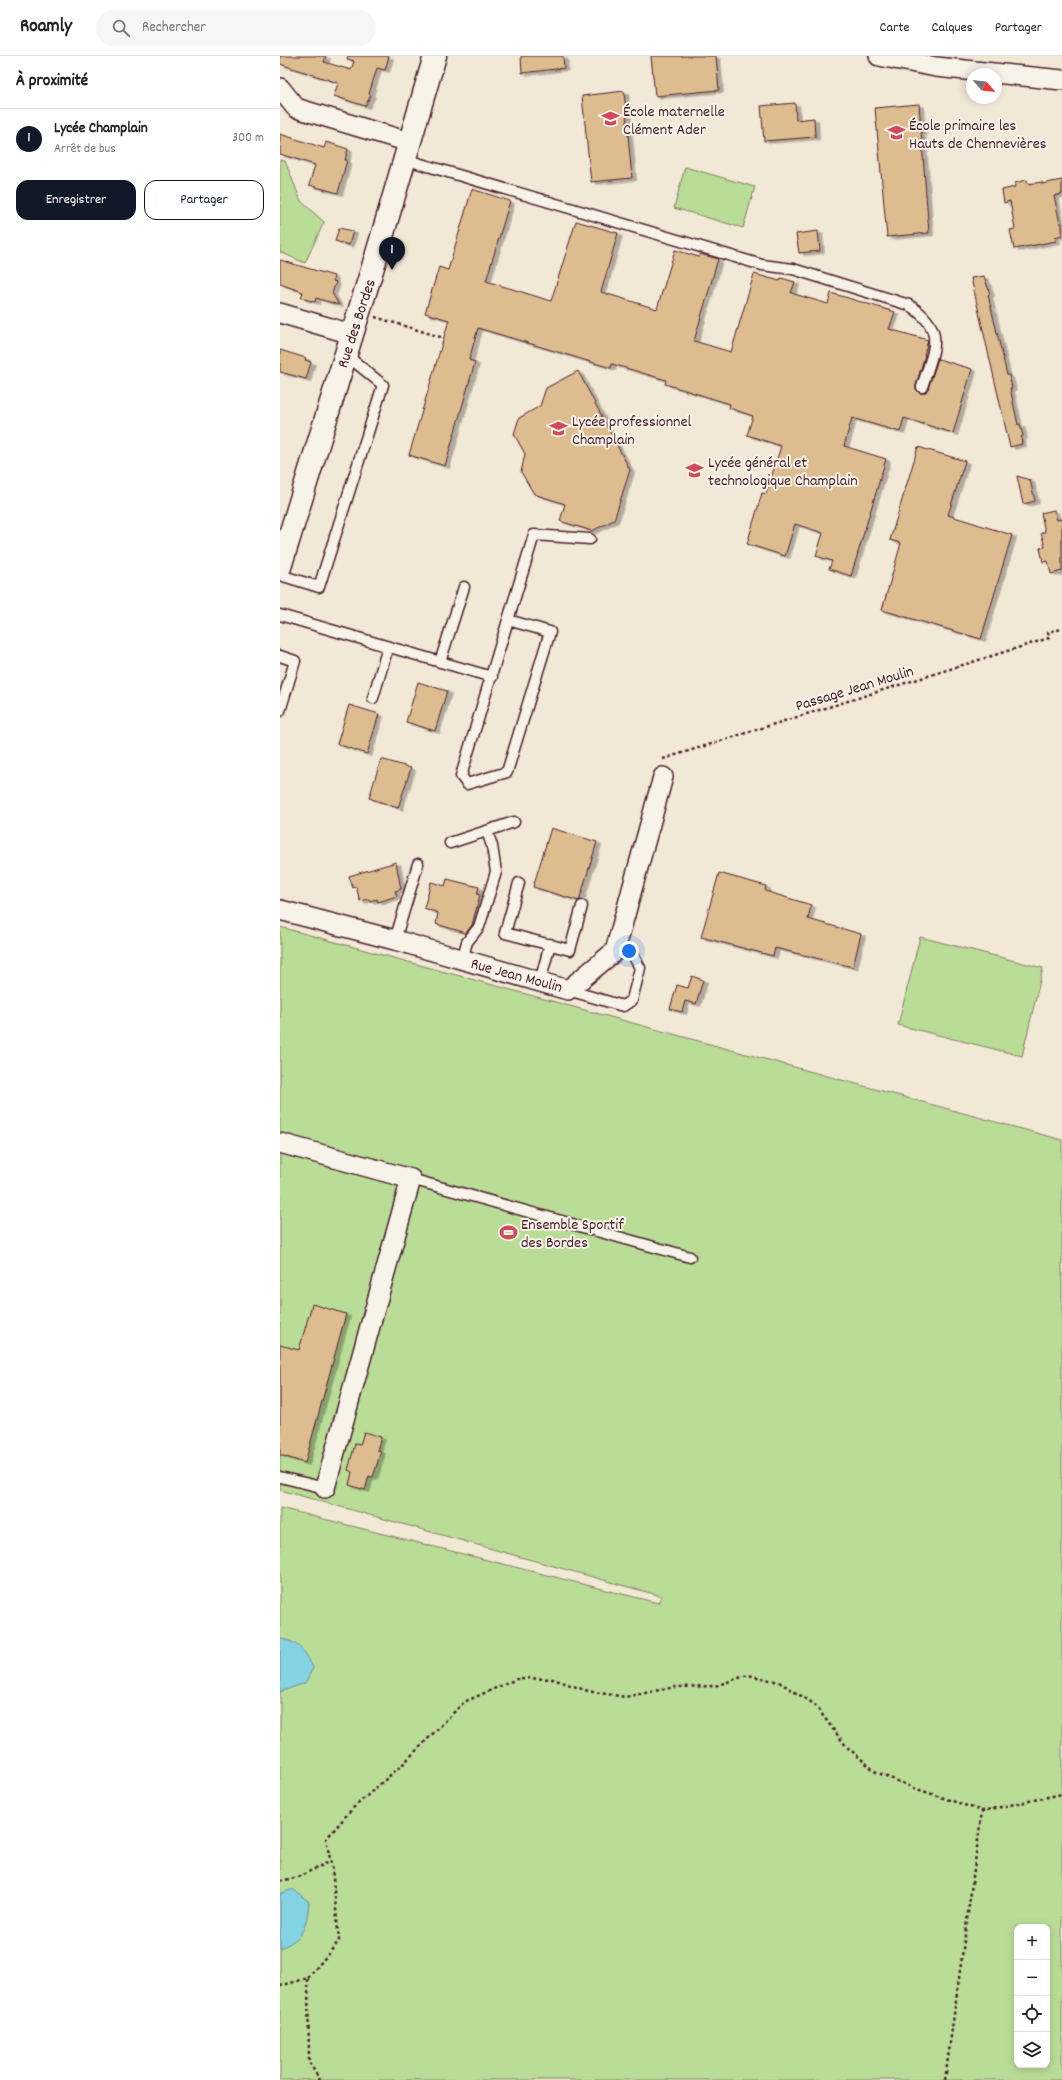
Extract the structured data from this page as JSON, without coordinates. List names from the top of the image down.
{
  "streets": {
    "street": ["Rue des Bordes", "Rue Jean Moulin"],
    "path": ["Passage Jean Moulin"]
  },
  "places": {
    "school or university": [
      "École maternelle Clément Ader",
      "École primaire les Hauts de Chennevières",
      "Lycée professionnel Champlain",
      "Lycée général et technologique Champlain"
    ],
    "sports": ["Ensemble Sportif des Bordes"]
  },
  "north": "bottom right",
  "page": {
    "header": "Roamly",
    "search": "Rechercher",
    "nav": ["Carte", "Calques", "Partager"],
    "heading": "À proximité",
    "list": [
      {
        "mark": "1",
        "name": "Lycée Champlain",
        "note": "Arrêt de bus",
        "value": "300 m"
      }
    ],
    "buttons": ["Enregistrer", "Partager"],
    "pins": "1",
    "map_buttons": ["+", "−"]
  }
}
